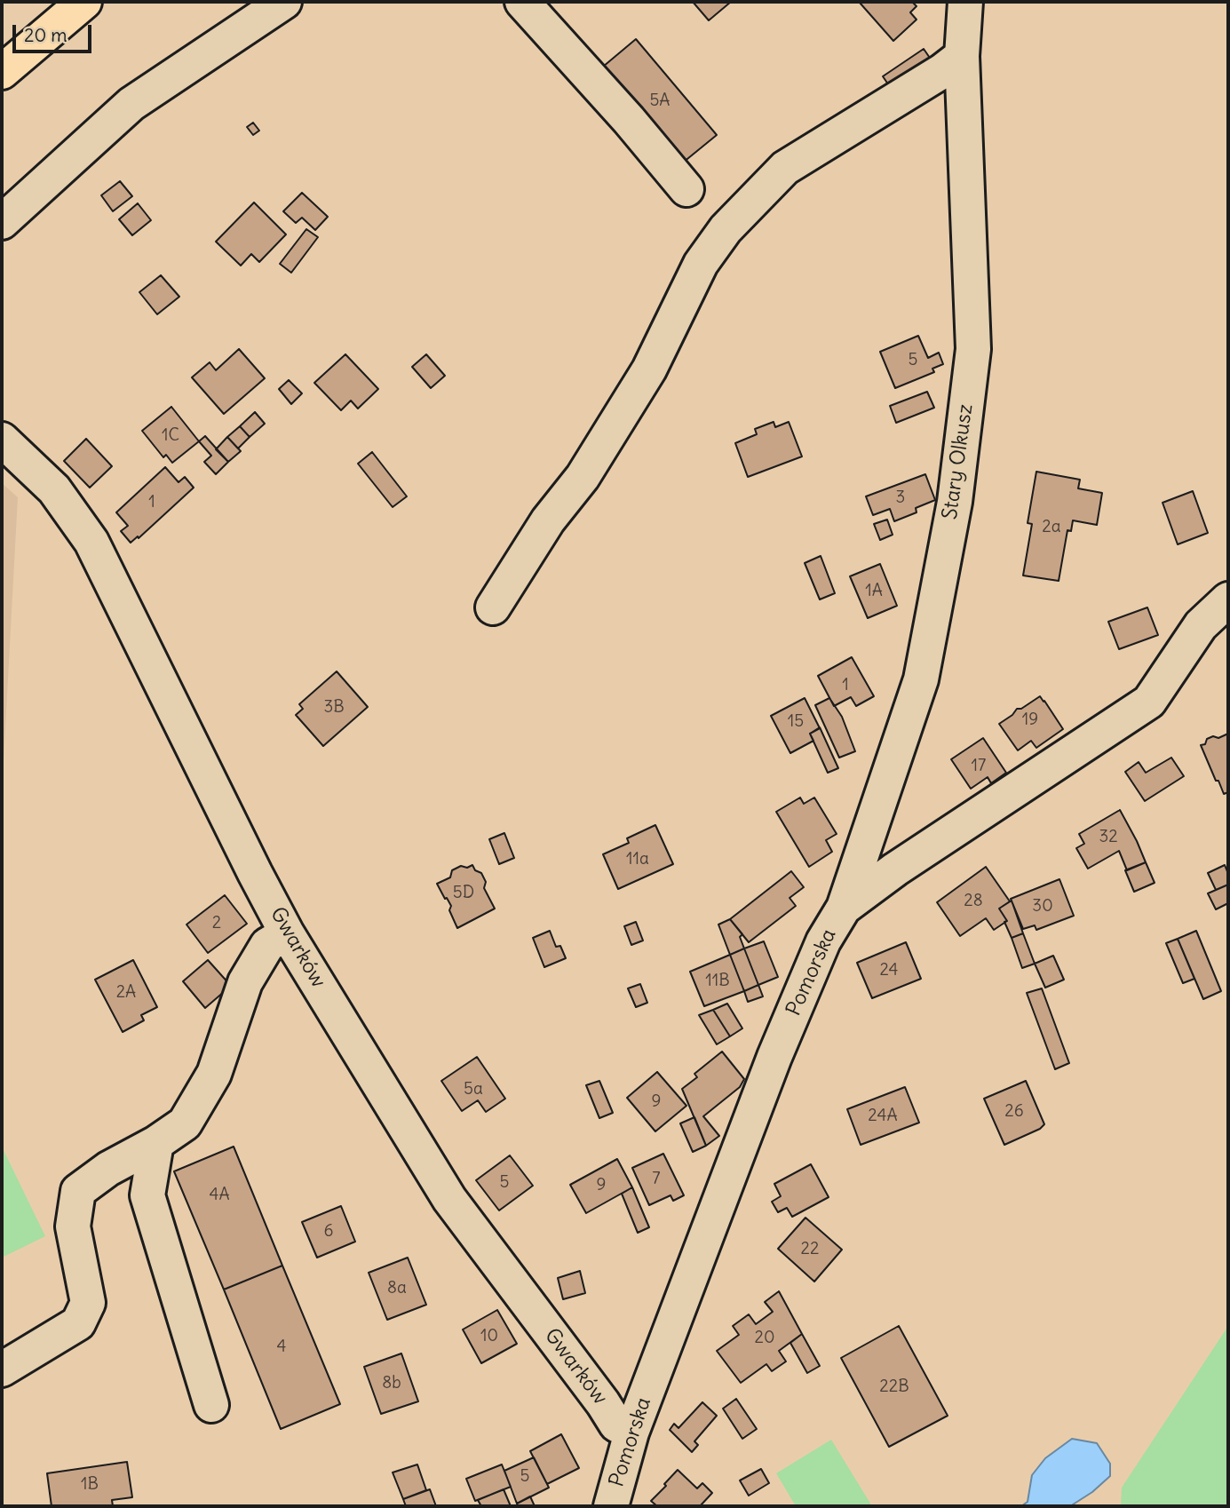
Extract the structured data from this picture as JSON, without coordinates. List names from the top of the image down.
{
  "streets": {
    "street": ["Stary Olkusz", "Gwarków", "Pomorska"]
  },
  "crossings": [
    ["Stary Olkusz", "Pomorska"],
    ["Gwarków", "Pomorska"]
  ],
  "house_numbers": [
    "5A",
    "5",
    "1C",
    "3",
    "1",
    "2a",
    "1A",
    "1",
    "3B",
    "19",
    "15",
    "17",
    "32",
    "11a",
    "5D",
    "28",
    "30",
    "2",
    "24",
    "11B",
    "2A",
    "5a",
    "9",
    "26",
    "24A",
    "7",
    "5",
    "9",
    "4A",
    "6",
    "22",
    "8a",
    "10",
    "20",
    "4",
    "8b",
    "22B",
    "5",
    "1B"
  ],
  "scale_bar": "20 m"
}
